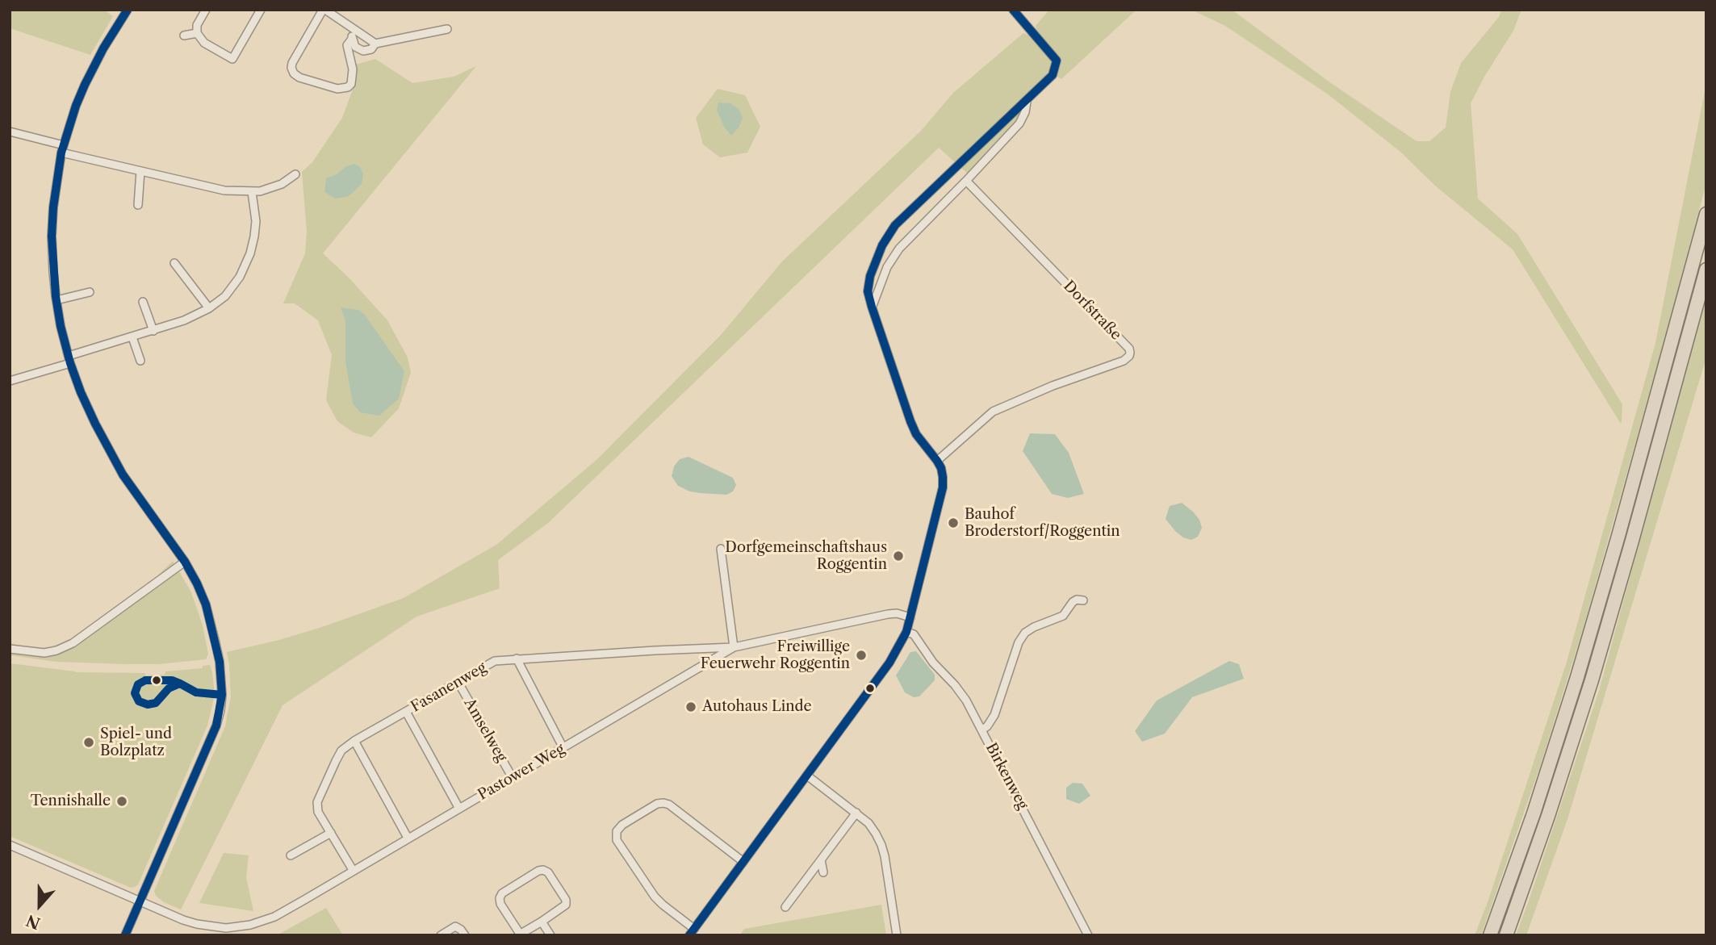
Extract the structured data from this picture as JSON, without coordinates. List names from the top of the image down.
{
  "streets": {
    "street": [
      "Dorfstraße",
      "Fasanenweg",
      "Amselweg",
      "Pastower Weg",
      "Birkenweg"
    ]
  },
  "crossings": [
    ["Fasanenweg", "Amselweg"],
    ["Fasanenweg", "Pastower Weg"],
    ["Amselweg", "Pastower Weg"]
  ],
  "places": [
    "Bauhof Broderstorf/Roggentin",
    "Dorfgemeinschaftshaus Roggentin",
    "Freiwillige Feuerwehr Roggentin",
    "Autohaus Linde",
    "Spiel- und Bolzplatz",
    "Tennishalle"
  ],
  "north": "bottom"
}
